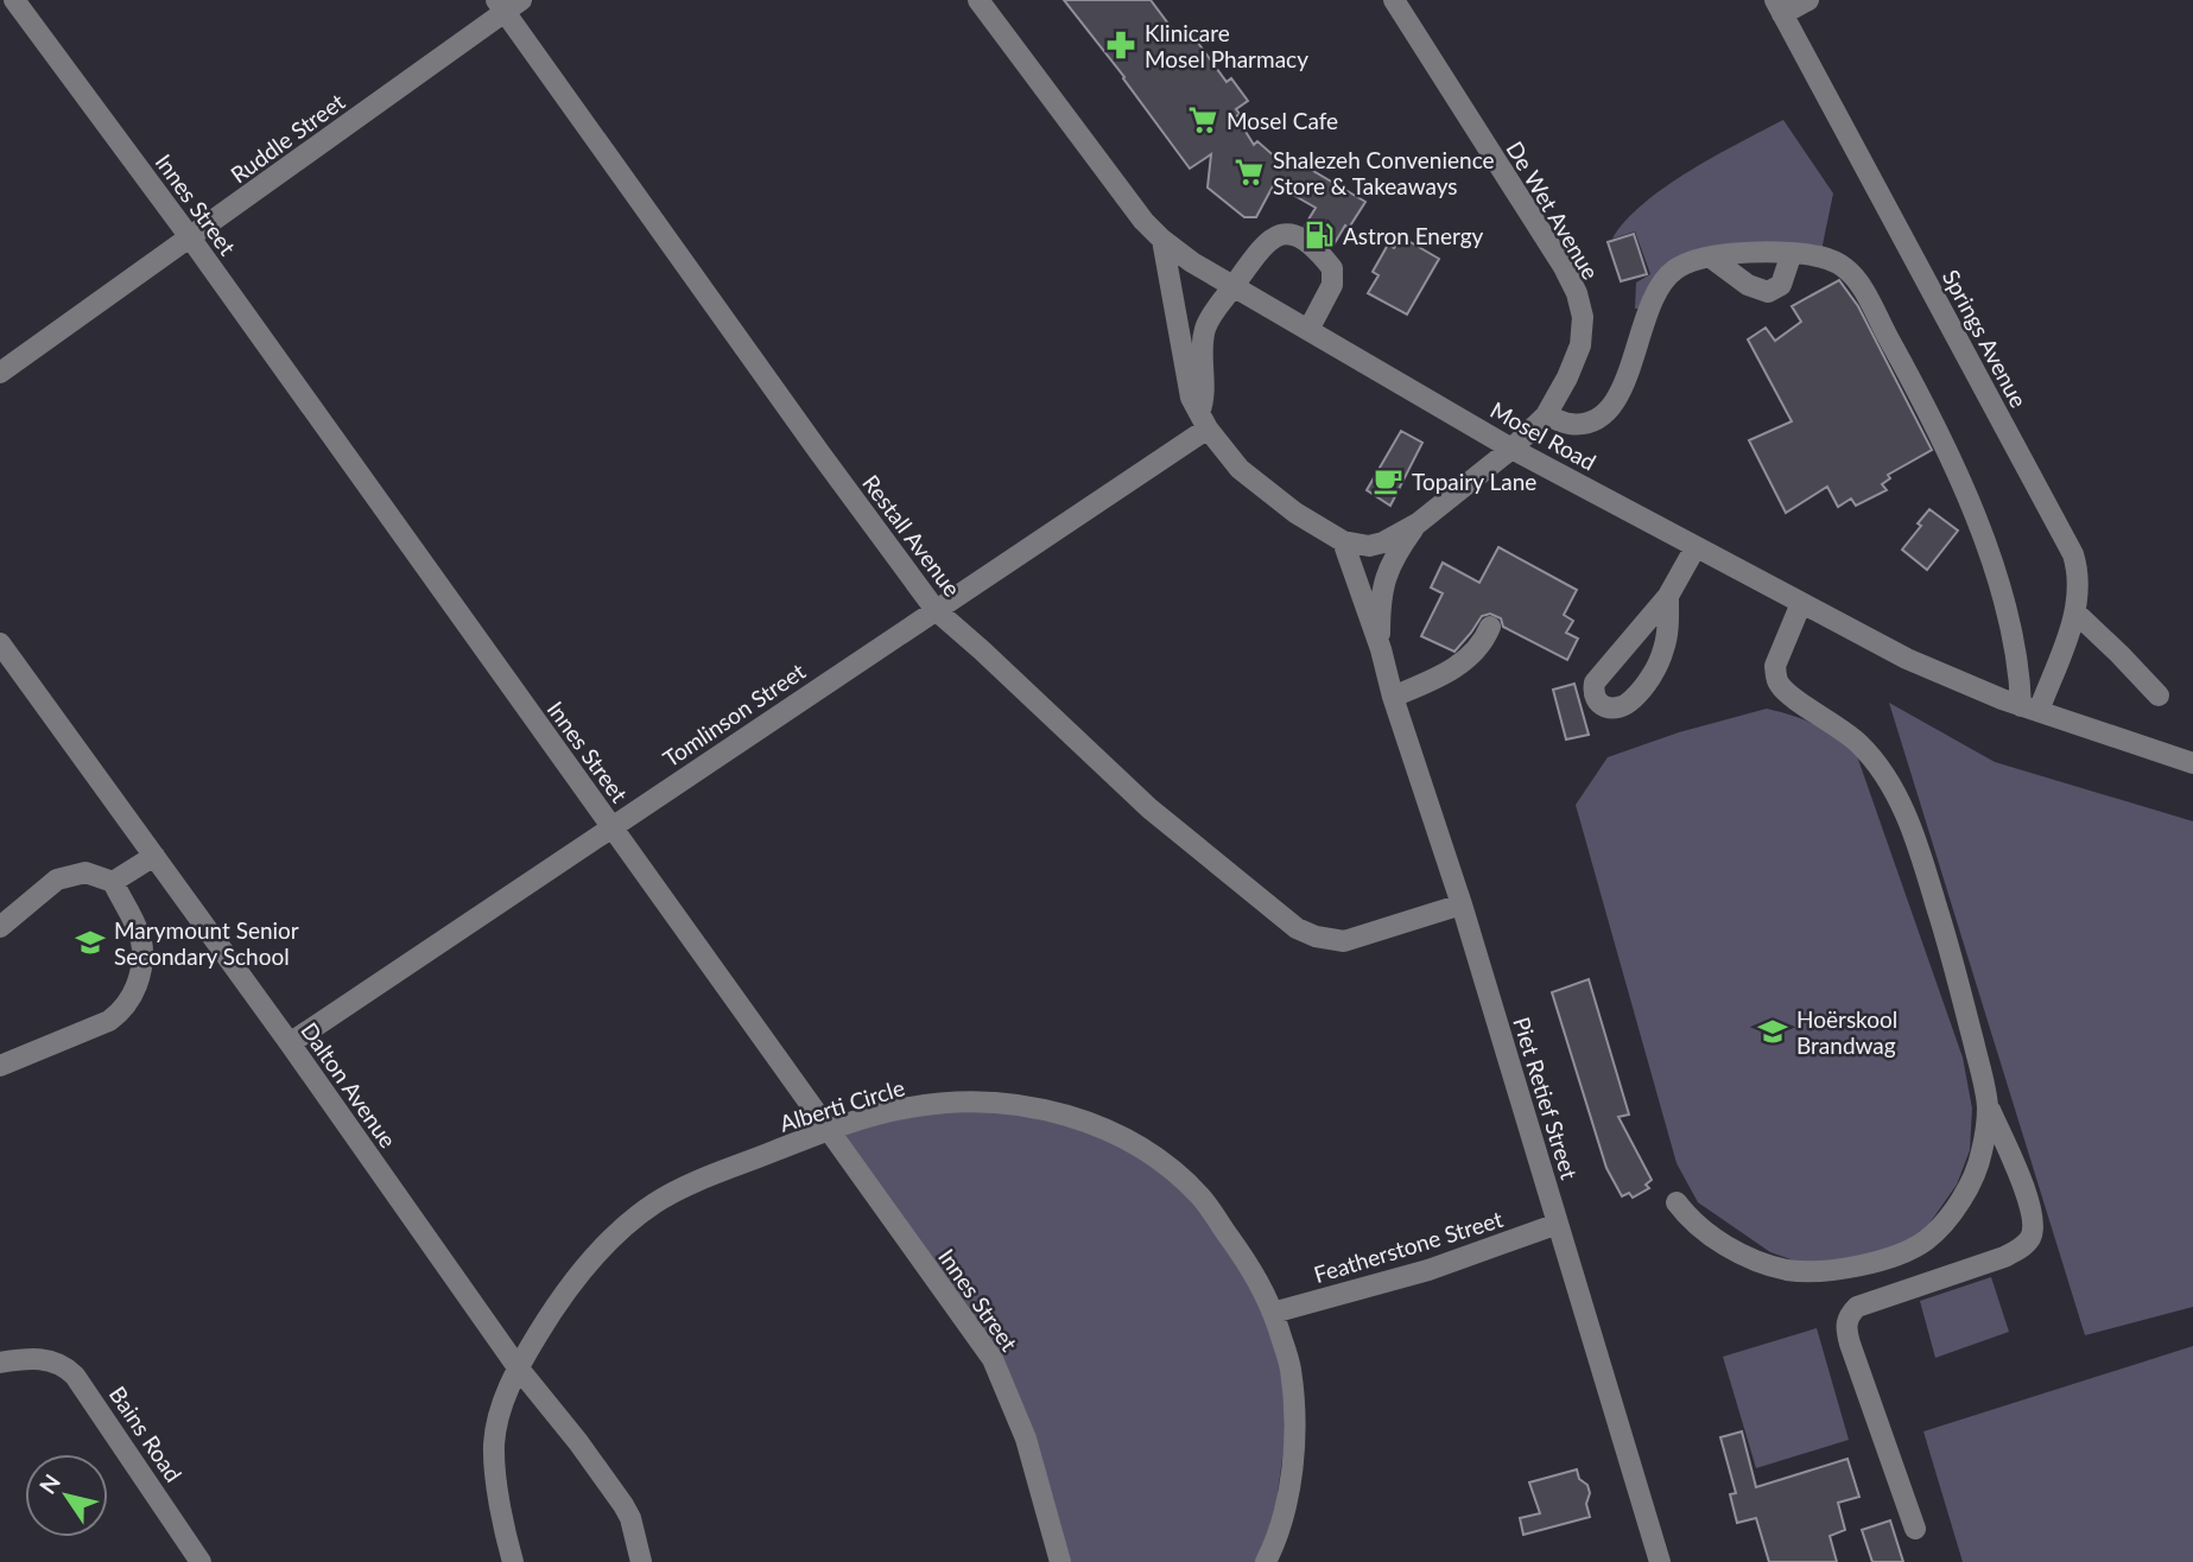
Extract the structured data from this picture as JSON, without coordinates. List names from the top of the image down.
{
  "streets": {
    "street": [
      "Ruddle Street",
      "Innes Street",
      "De Wet Avenue",
      "Springs Avenue",
      "Mosel Road",
      "Restall Avenue",
      "Tomlinson Street",
      "Dalton Avenue",
      "Piet Retief Street",
      "Alberti Circle",
      "Featherstone Street",
      "Bains Road"
    ]
  },
  "crossings": [
    ["Ruddle Street", "Innes Street"],
    ["Ruddle Street", "Restall Avenue"],
    ["Innes Street", "Tomlinson Street"],
    ["Innes Street", "Alberti Circle"],
    ["De Wet Avenue", "Mosel Road"],
    ["De Wet Avenue", "Piet Retief Street"],
    ["Springs Avenue", "Mosel Road"],
    ["Mosel Road", "Piet Retief Street"],
    ["Restall Avenue", "Tomlinson Street"],
    ["Restall Avenue", "Piet Retief Street"],
    ["Tomlinson Street", "Dalton Avenue"],
    ["Tomlinson Street", "Piet Retief Street"],
    ["Dalton Avenue", "Alberti Circle"],
    ["Piet Retief Street", "Featherstone Street"],
    ["Alberti Circle", "Featherstone Street"]
  ],
  "places": {
    "pharmacy": ["Klinicare Mosel Pharmacy"],
    "supermarket": ["Mosel Cafe", "Shalezeh Convenience Store & Takeaways"],
    "fuel station": ["Astron Energy"],
    "cafe": ["Topairy Lane"],
    "school or university": ["Marymount Senior Secondary School", "Hoërskool Brandwag"]
  },
  "north": "top left"
}
